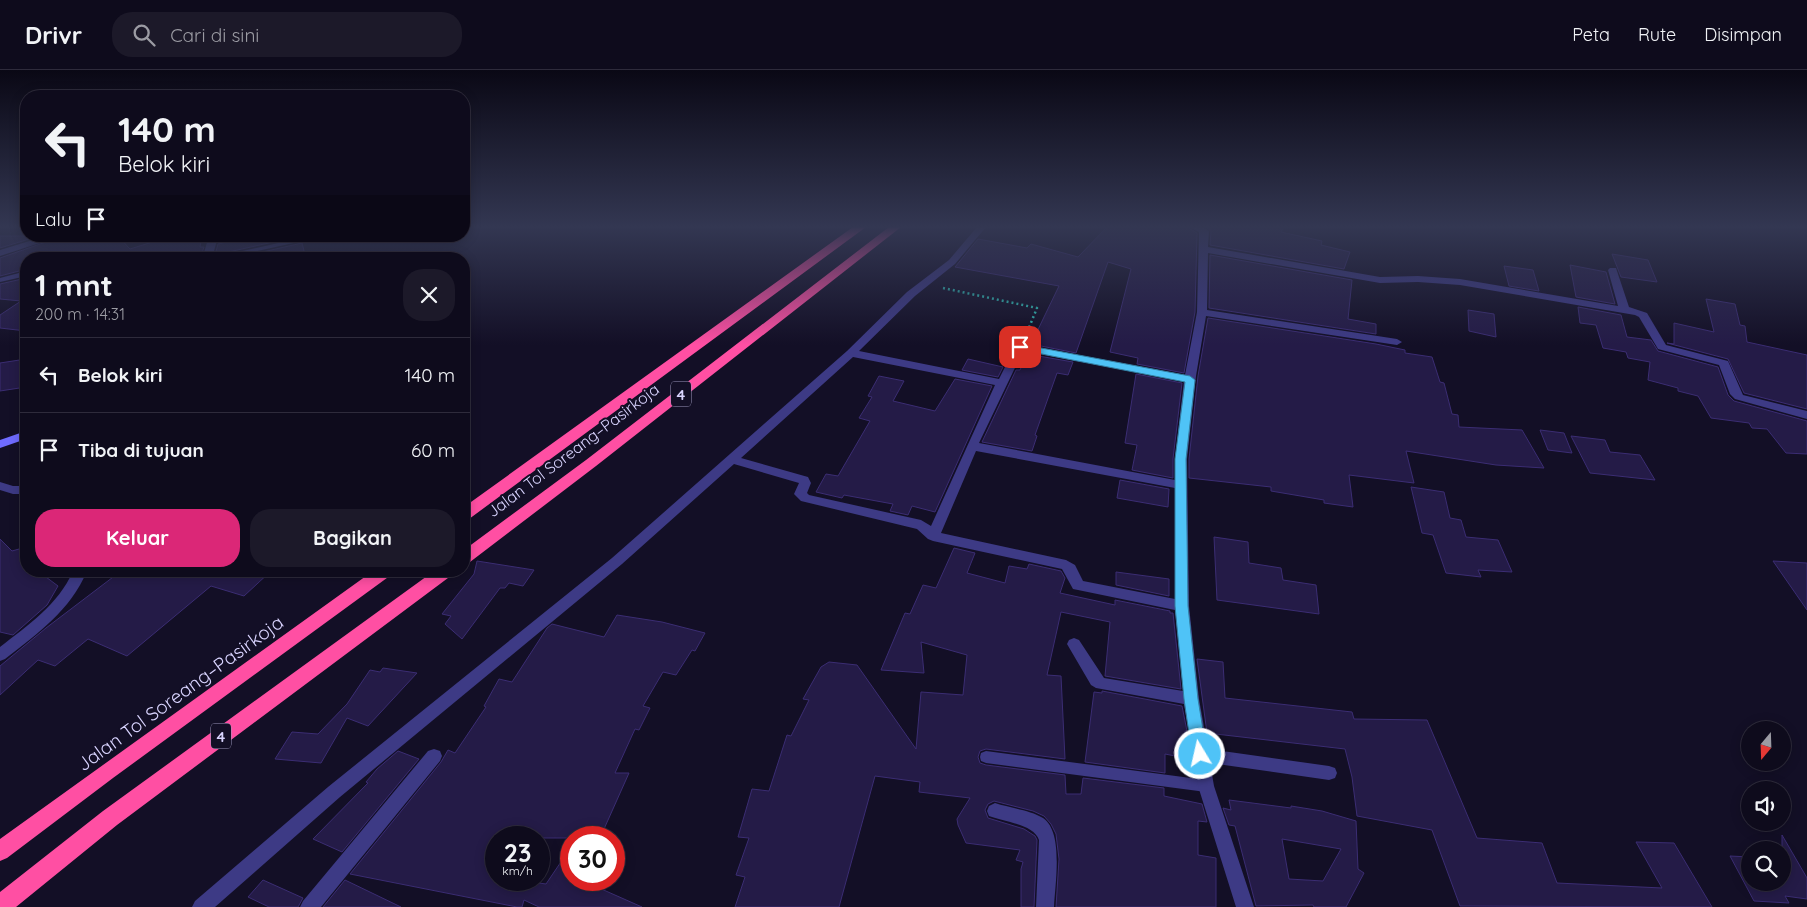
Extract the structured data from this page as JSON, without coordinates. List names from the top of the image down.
{
  "streets": {
    "highway": ["4", "Jalan Tol Soreang–Pasirkoja"]
  },
  "north": "bottom",
  "page": {
    "header": "Drivr",
    "search": "Cari di sini",
    "nav": ["Peta", "Rute", "Disimpan"],
    "turn": ["140 m", "Belok kiri"],
    "then": "Lalu",
    "heading": ["1 mnt", "200 m · 14:31"],
    "list": [
      {
        "name": "Belok kiri",
        "value": "140 m"
      },
      {
        "name": "Tiba di tujuan",
        "value": "60 m"
      }
    ],
    "buttons": ["Keluar", "Bagikan"],
    "speed": "23 km/h",
    "limit": "30"
  }
}
